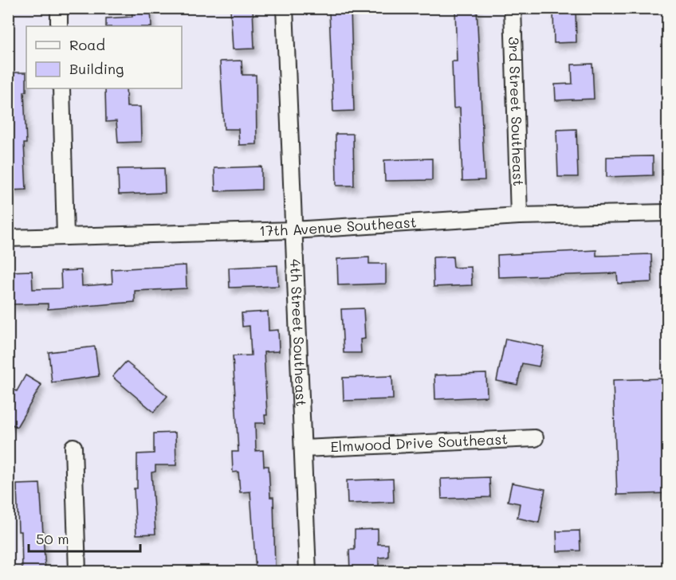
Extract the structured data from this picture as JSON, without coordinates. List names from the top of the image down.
{
  "streets": {
    "street": [
      "3rd Street Southeast",
      "17th Avenue Southeast",
      "4th Street Southeast",
      "Elmwood Drive Southeast"
    ]
  },
  "crossings": [
    ["3rd Street Southeast", "17th Avenue Southeast"],
    ["17th Avenue Southeast", "4th Street Southeast"],
    ["4th Street Southeast", "Elmwood Drive Southeast"]
  ],
  "legend": ["Road", "Building"],
  "scale_bar": "50 m"
}
